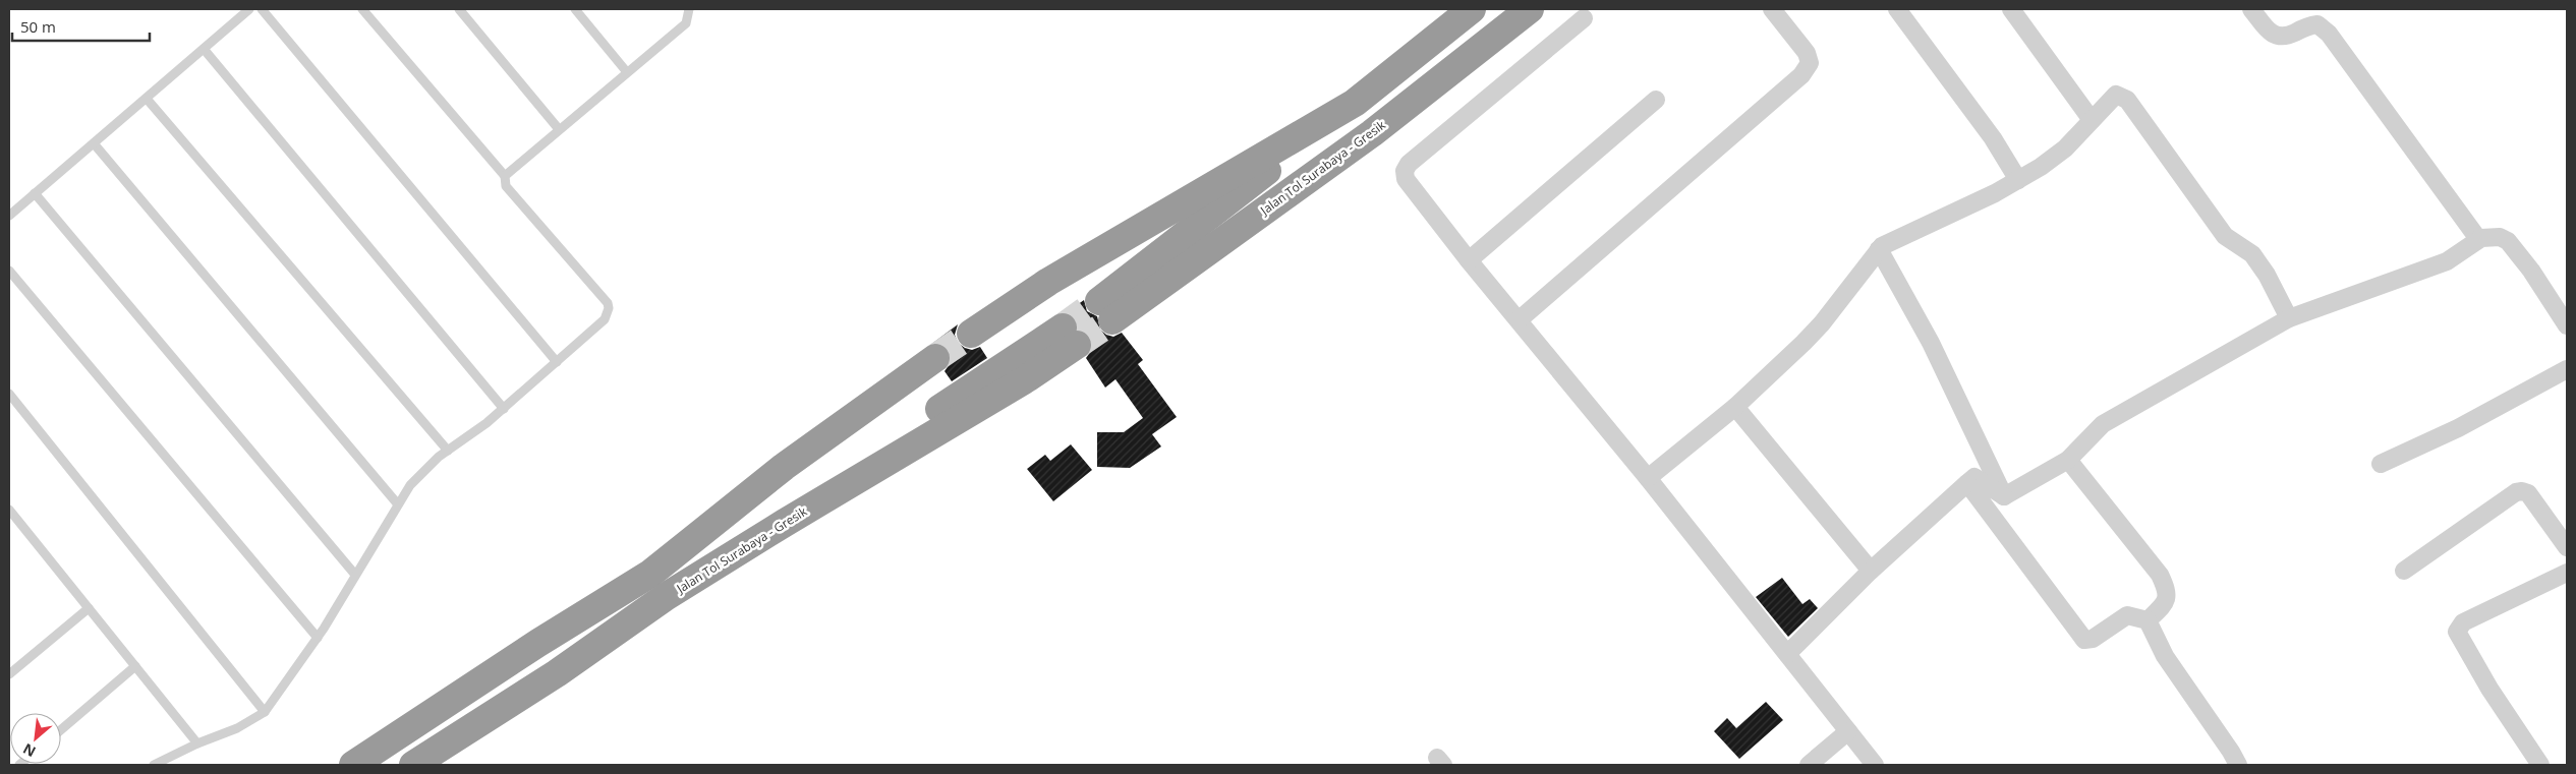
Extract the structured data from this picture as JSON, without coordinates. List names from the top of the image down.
{
  "streets": {
    "highway": ["Jalan Tol Surabaya - Gresik"]
  },
  "scale_bar": "50 m",
  "north": "bottom left"
}
